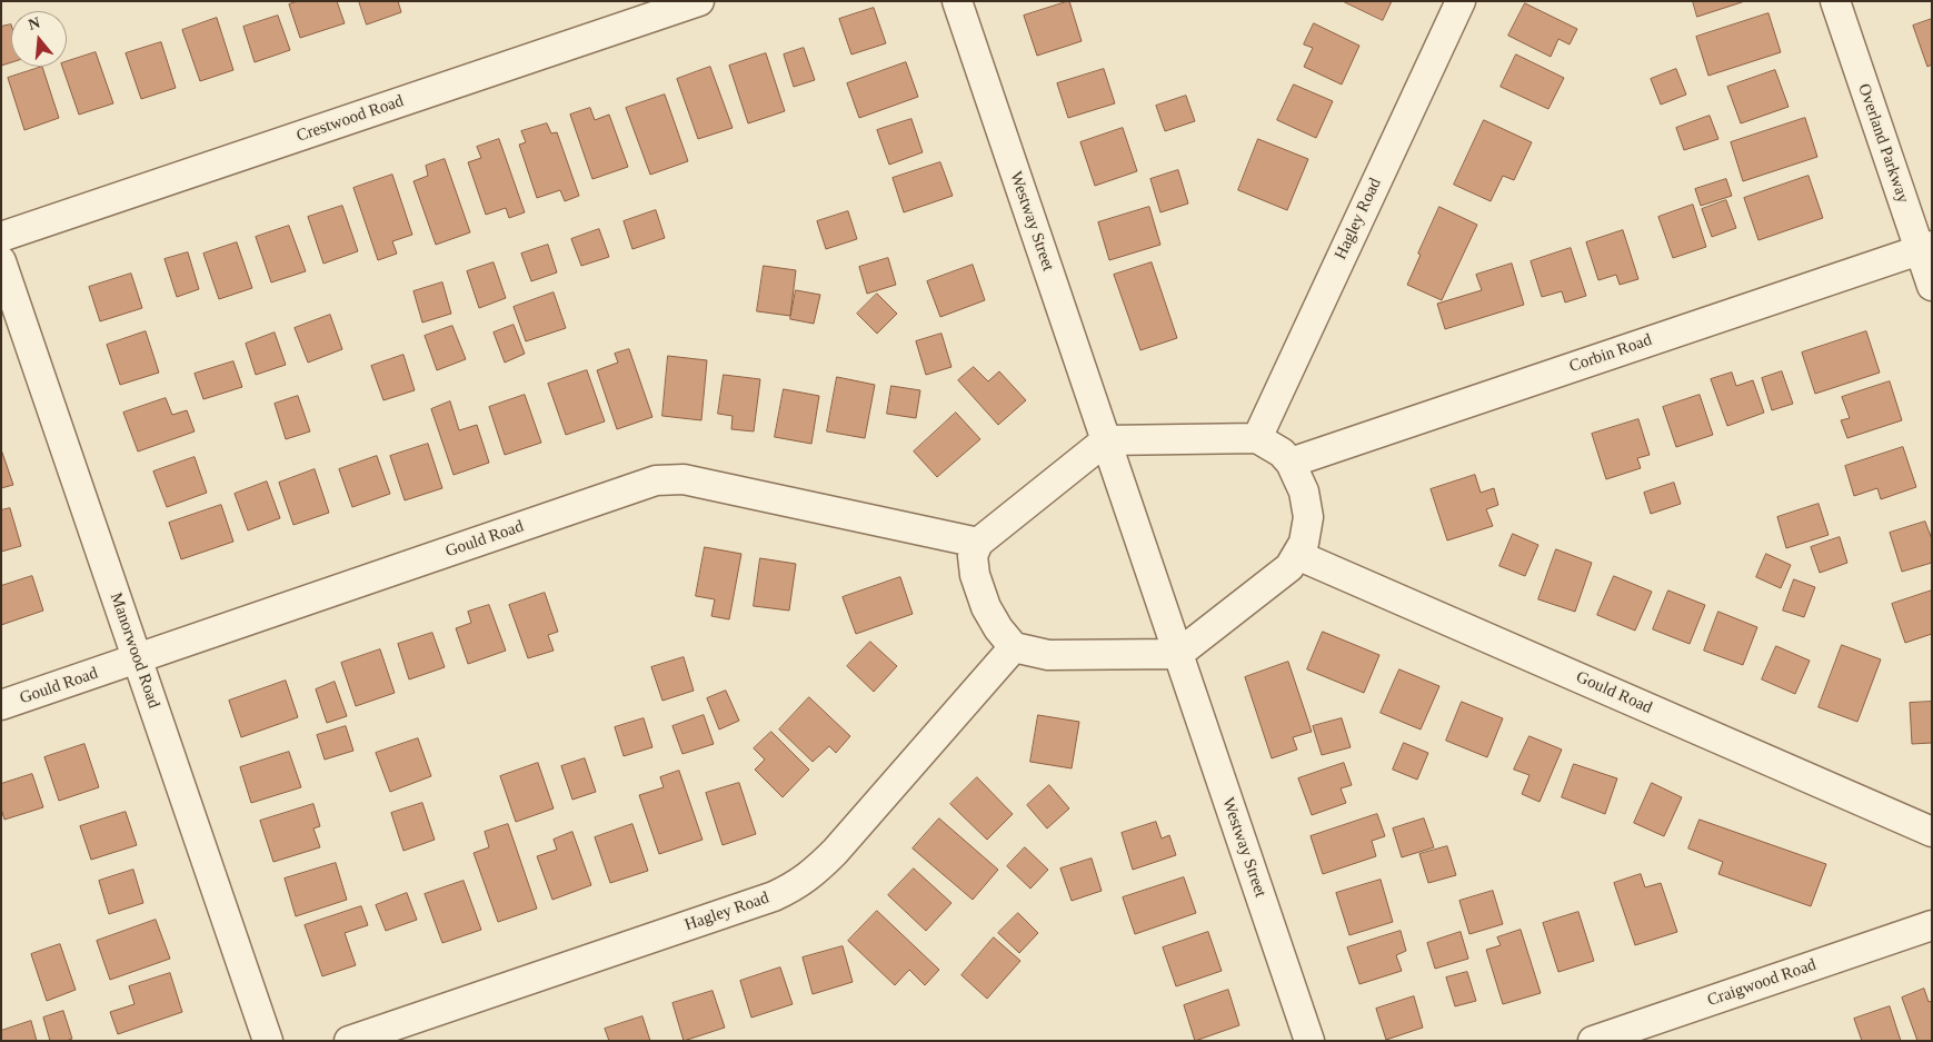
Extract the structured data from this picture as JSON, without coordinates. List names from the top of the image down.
{
  "streets": {
    "street": [
      "Crestwood Road",
      "Overland Parkway",
      "Hagley Road",
      "Westway Street",
      "Corbin Road",
      "Gould Road",
      "Manorwood Road",
      "Craigwood Road"
    ]
  },
  "crossings": [
    ["Overland Parkway", "Corbin Road"],
    ["Gould Road", "Manorwood Road"]
  ],
  "north": "top"
}
